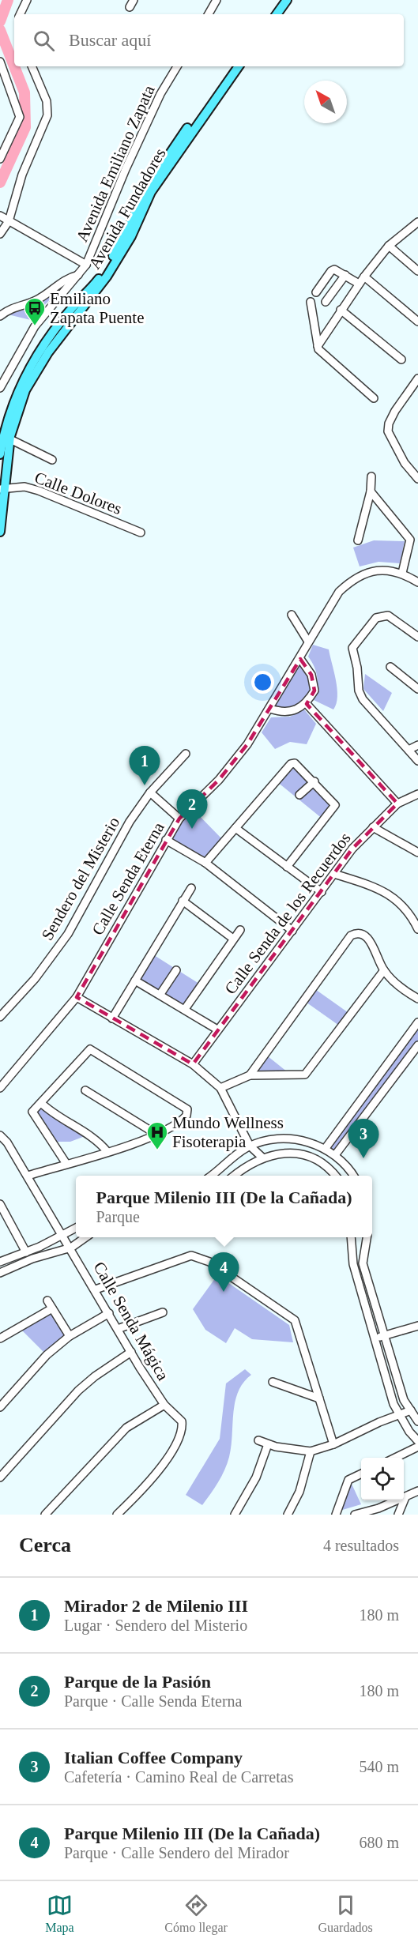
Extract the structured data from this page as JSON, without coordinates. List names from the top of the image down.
{
  "streets": {
    "main road": ["Avenida Fundadores"],
    "street": [
      "Avenida Emiliano Zapata",
      "Calle Dolores",
      "Sendero del Misterio",
      "Calle Senda Eterna",
      "Calle Senda de los Recuerdos",
      "Calle Senda Mágica"
    ]
  },
  "crossings": [
    ["Avenida Fundadores", "Calle Dolores"]
  ],
  "places": {
    "bus stop": ["Emiliano Zapata Puente"],
    "hospital": ["Mundo Wellness Fisoterapia"]
  },
  "north": "top left",
  "page": {
    "search": "Buscar aquí",
    "pins": [
      "1",
      "2",
      "3",
      "4"
    ],
    "popup": ["Parque Milenio III (De la Cañada)", "Parque"],
    "heading": ["Cerca", "4 resultados"],
    "list": [
      {
        "mark": "1",
        "name": "Mirador 2 de Milenio III",
        "note": "Lugar · Sendero del Misterio",
        "value": "180 m"
      },
      {
        "mark": "2",
        "name": "Parque de la Pasión",
        "note": "Parque · Calle Senda Eterna",
        "value": "180 m"
      },
      {
        "mark": "3",
        "name": "Italian Coffee Company",
        "note": "Cafetería · Camino Real de Carretas",
        "value": "540 m"
      },
      {
        "mark": "4",
        "name": "Parque Milenio III (De la Cañada)",
        "note": "Parque · Calle Sendero del Mirador",
        "value": "680 m"
      }
    ],
    "nav": ["Mapa", "Cómo llegar", "Guardados"]
  }
}
